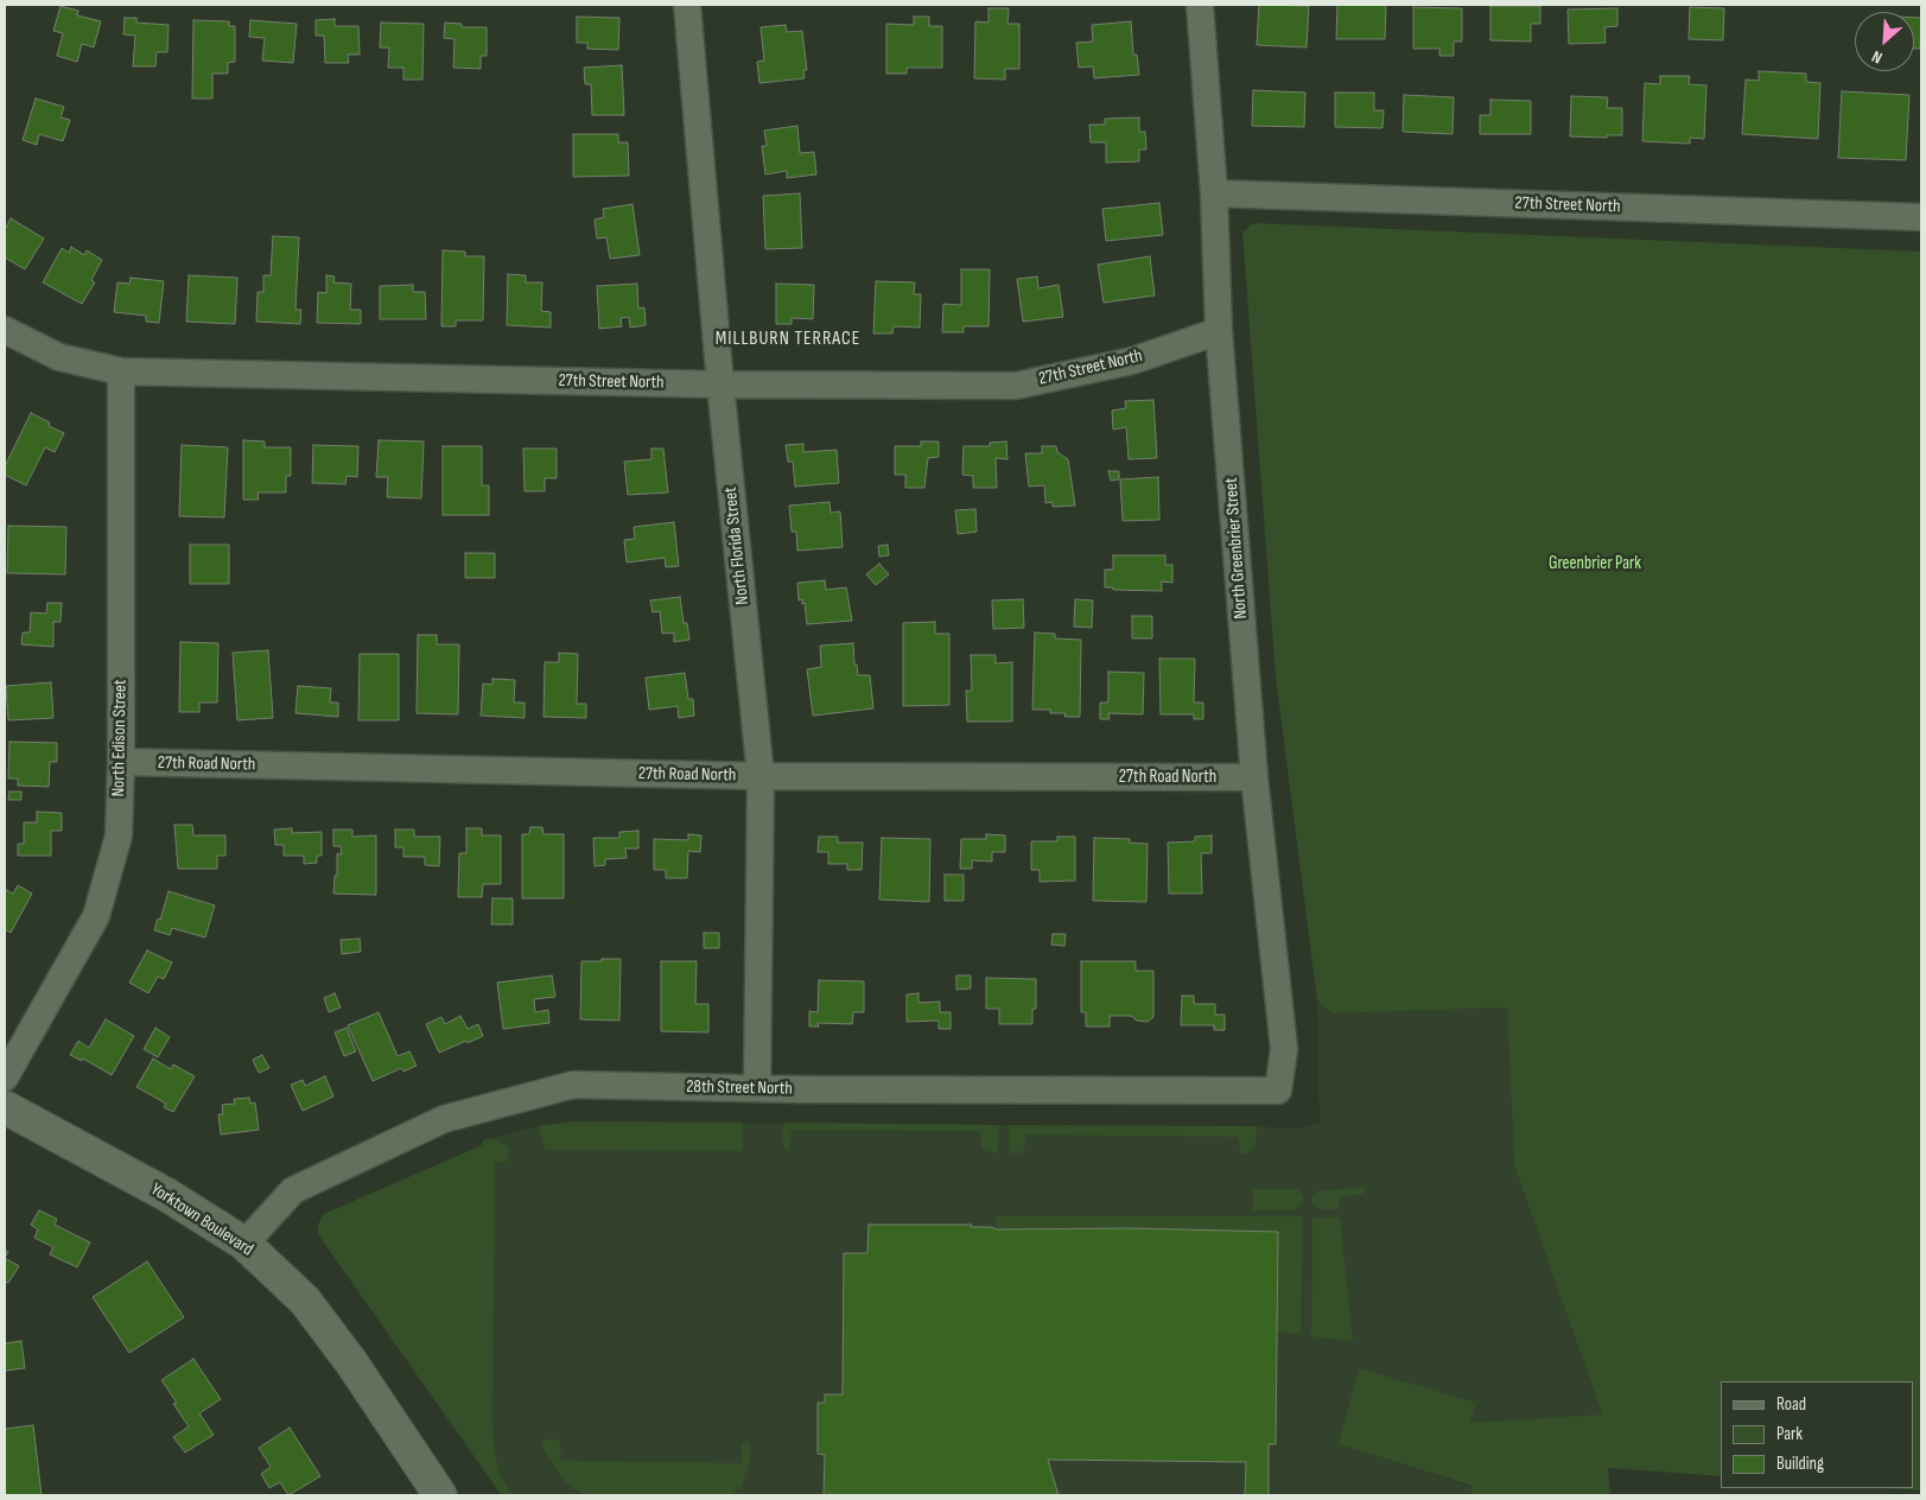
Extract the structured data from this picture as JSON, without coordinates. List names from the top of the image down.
{
  "streets": {
    "street": [
      "27th Street North",
      "North Florida Street",
      "North Greenbrier Street",
      "North Edison Street",
      "27th Road North",
      "28th Street North",
      "Yorktown Boulevard"
    ]
  },
  "crossings": [
    ["27th Street North", "North Florida Street"],
    ["27th Street North", "North Greenbrier Street"],
    ["27th Street North", "North Edison Street"],
    ["North Florida Street", "27th Road North"],
    ["North Florida Street", "28th Street North"],
    ["North Greenbrier Street", "27th Road North"],
    ["North Greenbrier Street", "28th Street North"],
    ["North Edison Street", "27th Road North"],
    ["28th Street North", "Yorktown Boulevard"]
  ],
  "districts": ["MILLBURN TERRACE"],
  "parks": ["Greenbrier Park"],
  "legend": ["Road", "Park", "Building"],
  "north": "bottom left"
}
